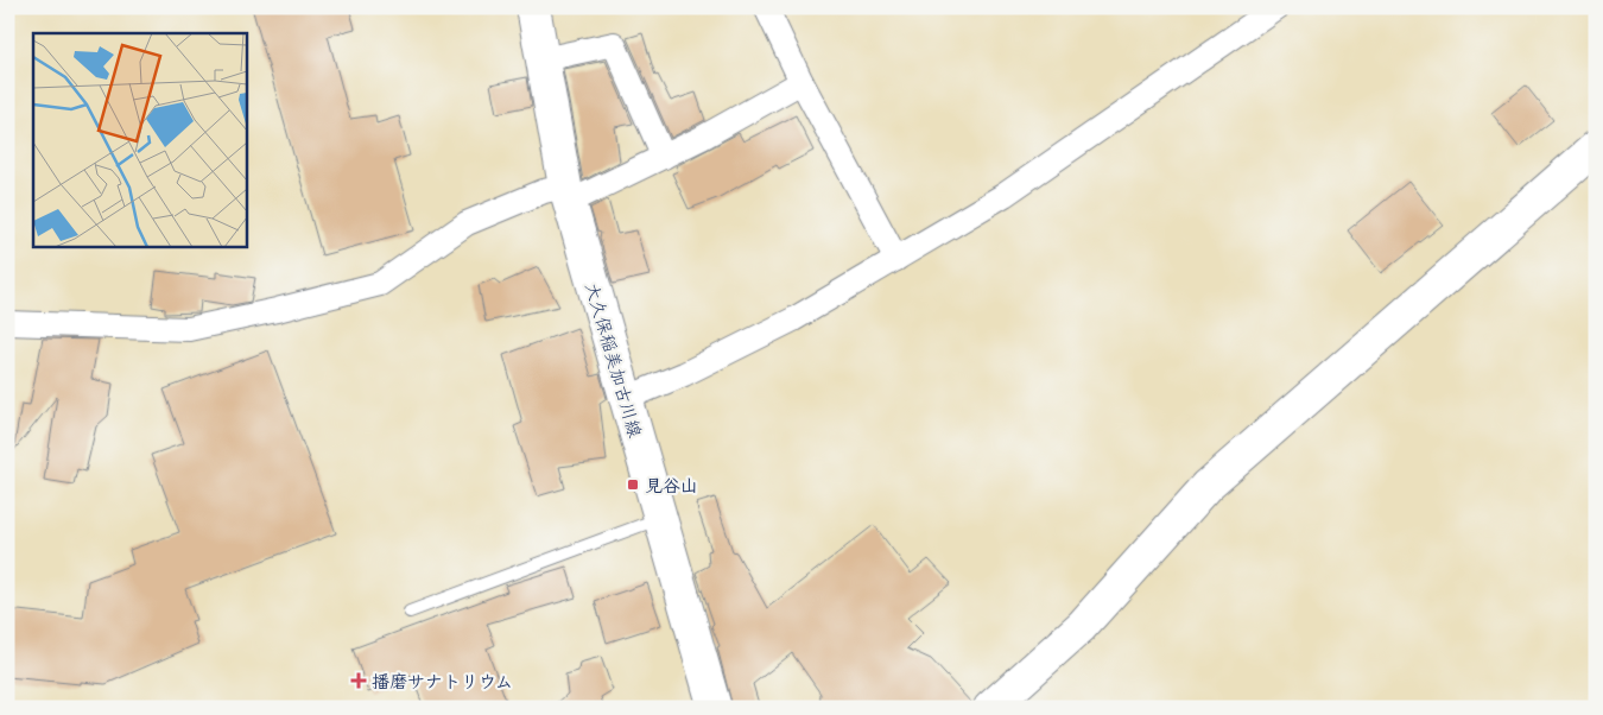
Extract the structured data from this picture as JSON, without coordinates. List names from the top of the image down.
{
  "streets": {
    "street": ["大久保稲美加古川線"]
  },
  "places": {
    "transit": ["見谷山"],
    "health": ["播磨サナトリウム"]
  }
}
